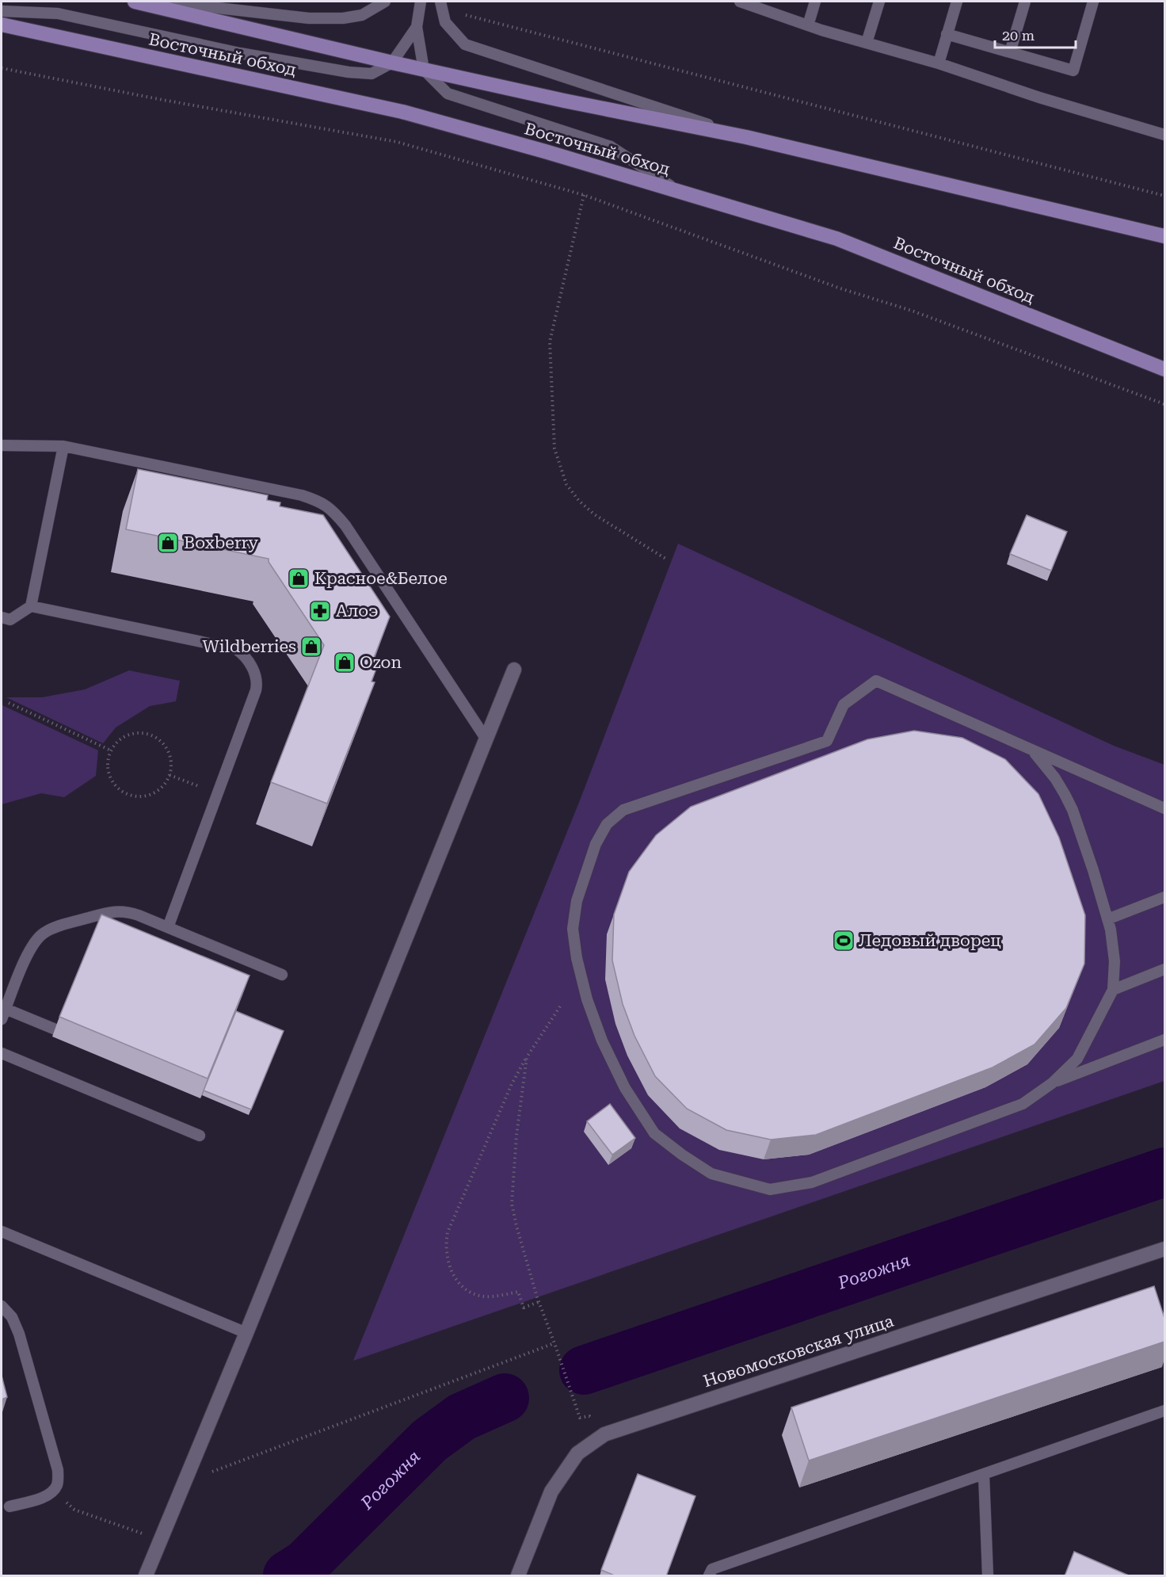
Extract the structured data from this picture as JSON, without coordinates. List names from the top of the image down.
{
  "streets": {
    "main road": ["Восточный обход"],
    "street": ["Новомосковская улица"]
  },
  "water": ["Рогожня"],
  "places": {
    "shop": [
      "Boxberry",
      "Красное&Белое",
      "Wildberries",
      "Ozon"
    ],
    "pharmacy": ["Алоэ"],
    "sports": ["Ледовый дворец"]
  },
  "scale_bar": "20 m"
}
